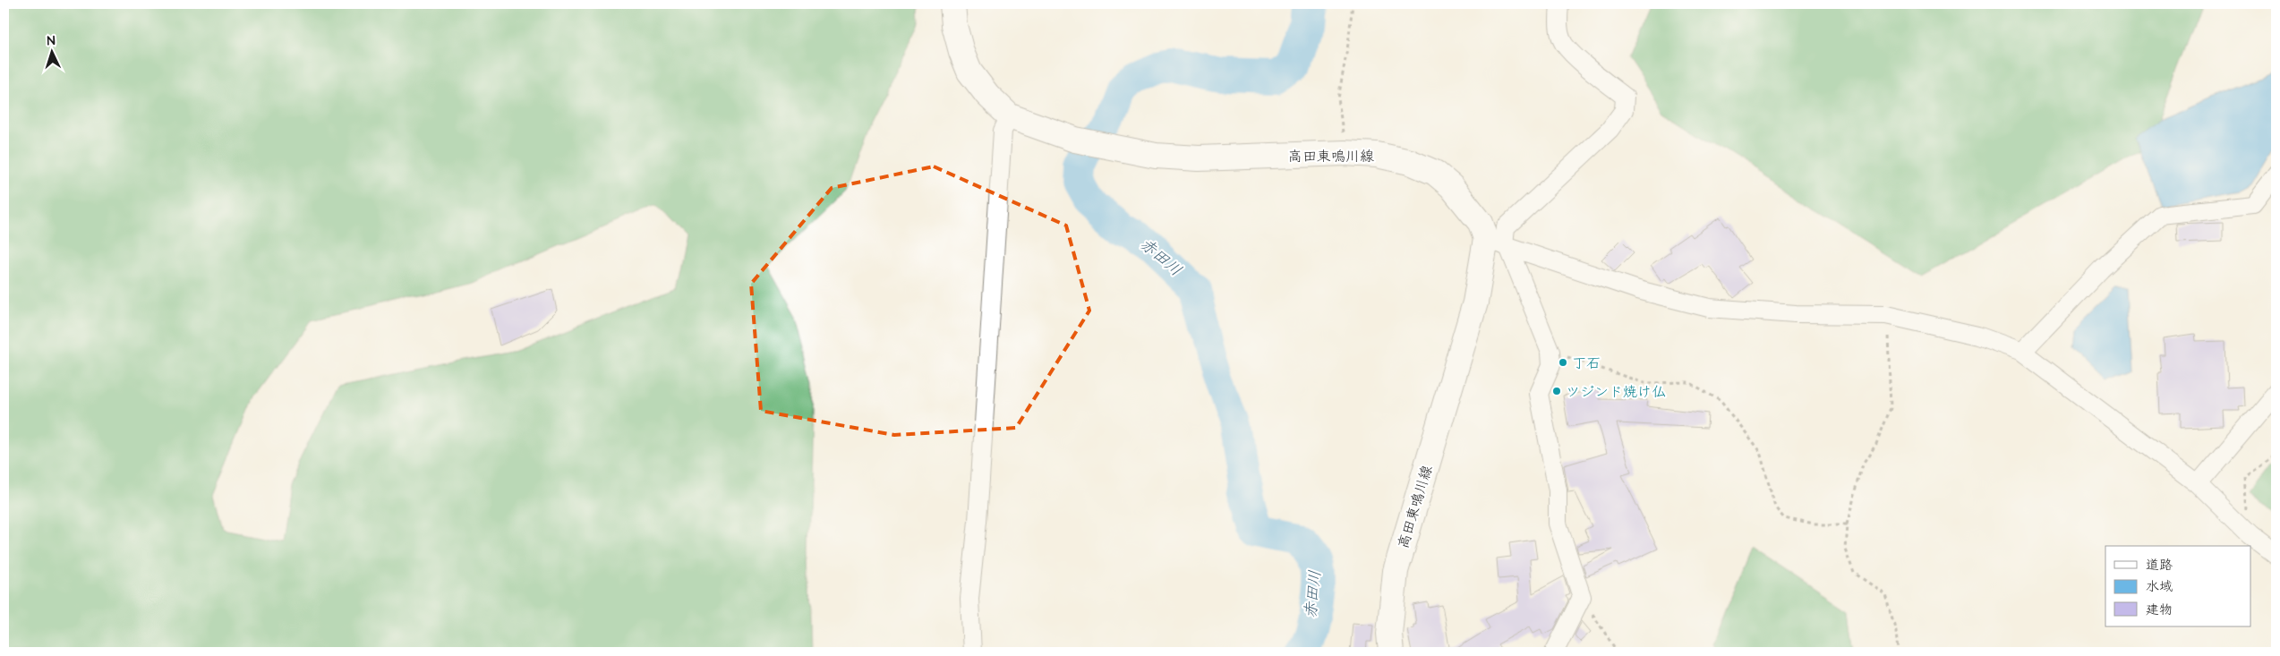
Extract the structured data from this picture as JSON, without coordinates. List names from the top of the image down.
{
  "streets": {
    "main road": ["高田東鳴川線"]
  },
  "water": ["赤田川"],
  "places": ["丁石", "ツジンド焼け仏"],
  "legend": ["道路", "水域", "建物"],
  "north": "top"
}
